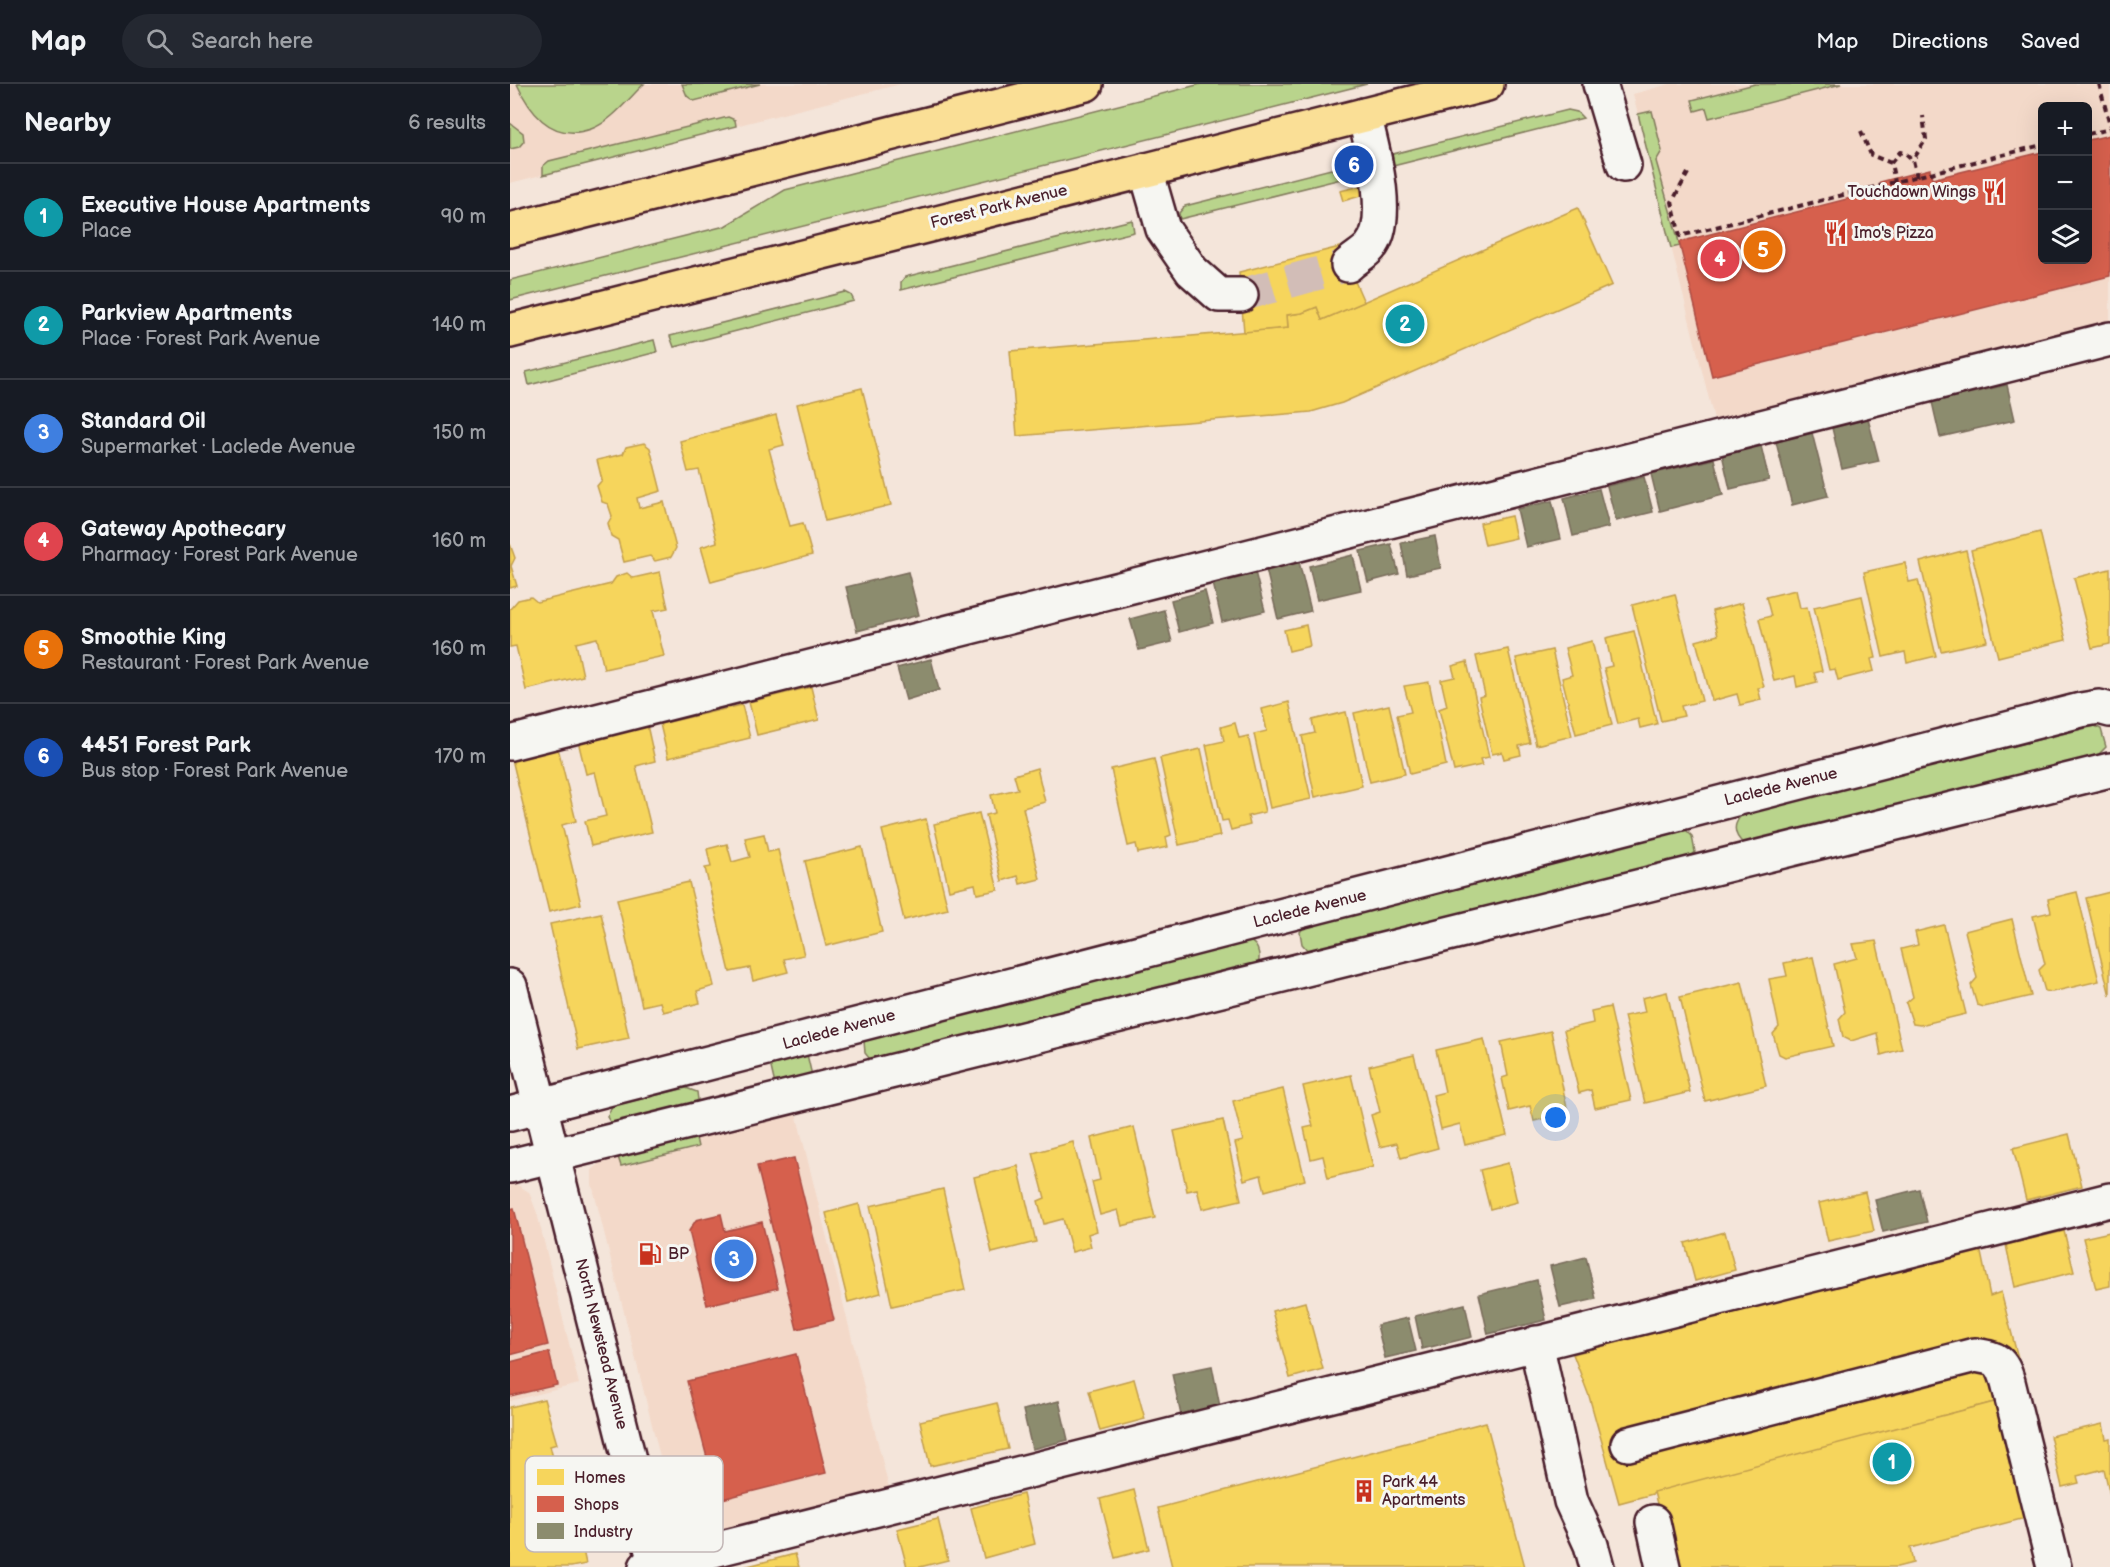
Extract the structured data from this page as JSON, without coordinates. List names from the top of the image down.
{
  "streets": {
    "main road": ["Forest Park Avenue"],
    "street": ["Laclede Avenue", "North Newstead Avenue"]
  },
  "crossings": [
    ["Laclede Avenue", "North Newstead Avenue"]
  ],
  "places": {
    "restaurant": ["Touchdown Wings", "Imo's Pizza"],
    "fuel station": ["BP"],
    "building": ["Park 44 Apartments"]
  },
  "legend": ["Homes", "Shops", "Industry"],
  "page": {
    "header": "Map",
    "search": "Search here",
    "nav": ["Map", "Directions", "Saved"],
    "heading": ["Nearby", "6 results"],
    "map_buttons": ["+", "−"],
    "pins": [
      "6",
      "5",
      "4",
      "2",
      "3",
      "1"
    ],
    "list": [
      {
        "mark": "1",
        "name": "Executive House Apartments",
        "note": "Place",
        "value": "90 m"
      },
      {
        "mark": "2",
        "name": "Parkview Apartments",
        "note": "Place · Forest Park Avenue",
        "value": "140 m"
      },
      {
        "mark": "3",
        "name": "Standard Oil",
        "note": "Supermarket · Laclede Avenue",
        "value": "150 m"
      },
      {
        "mark": "4",
        "name": "Gateway Apothecary",
        "note": "Pharmacy · Forest Park Avenue",
        "value": "160 m"
      },
      {
        "mark": "5",
        "name": "Smoothie King",
        "note": "Restaurant · Forest Park Avenue",
        "value": "160 m"
      },
      {
        "mark": "6",
        "name": "4451 Forest Park",
        "note": "Bus stop · Forest Park Avenue",
        "value": "170 m"
      }
    ]
  }
}
